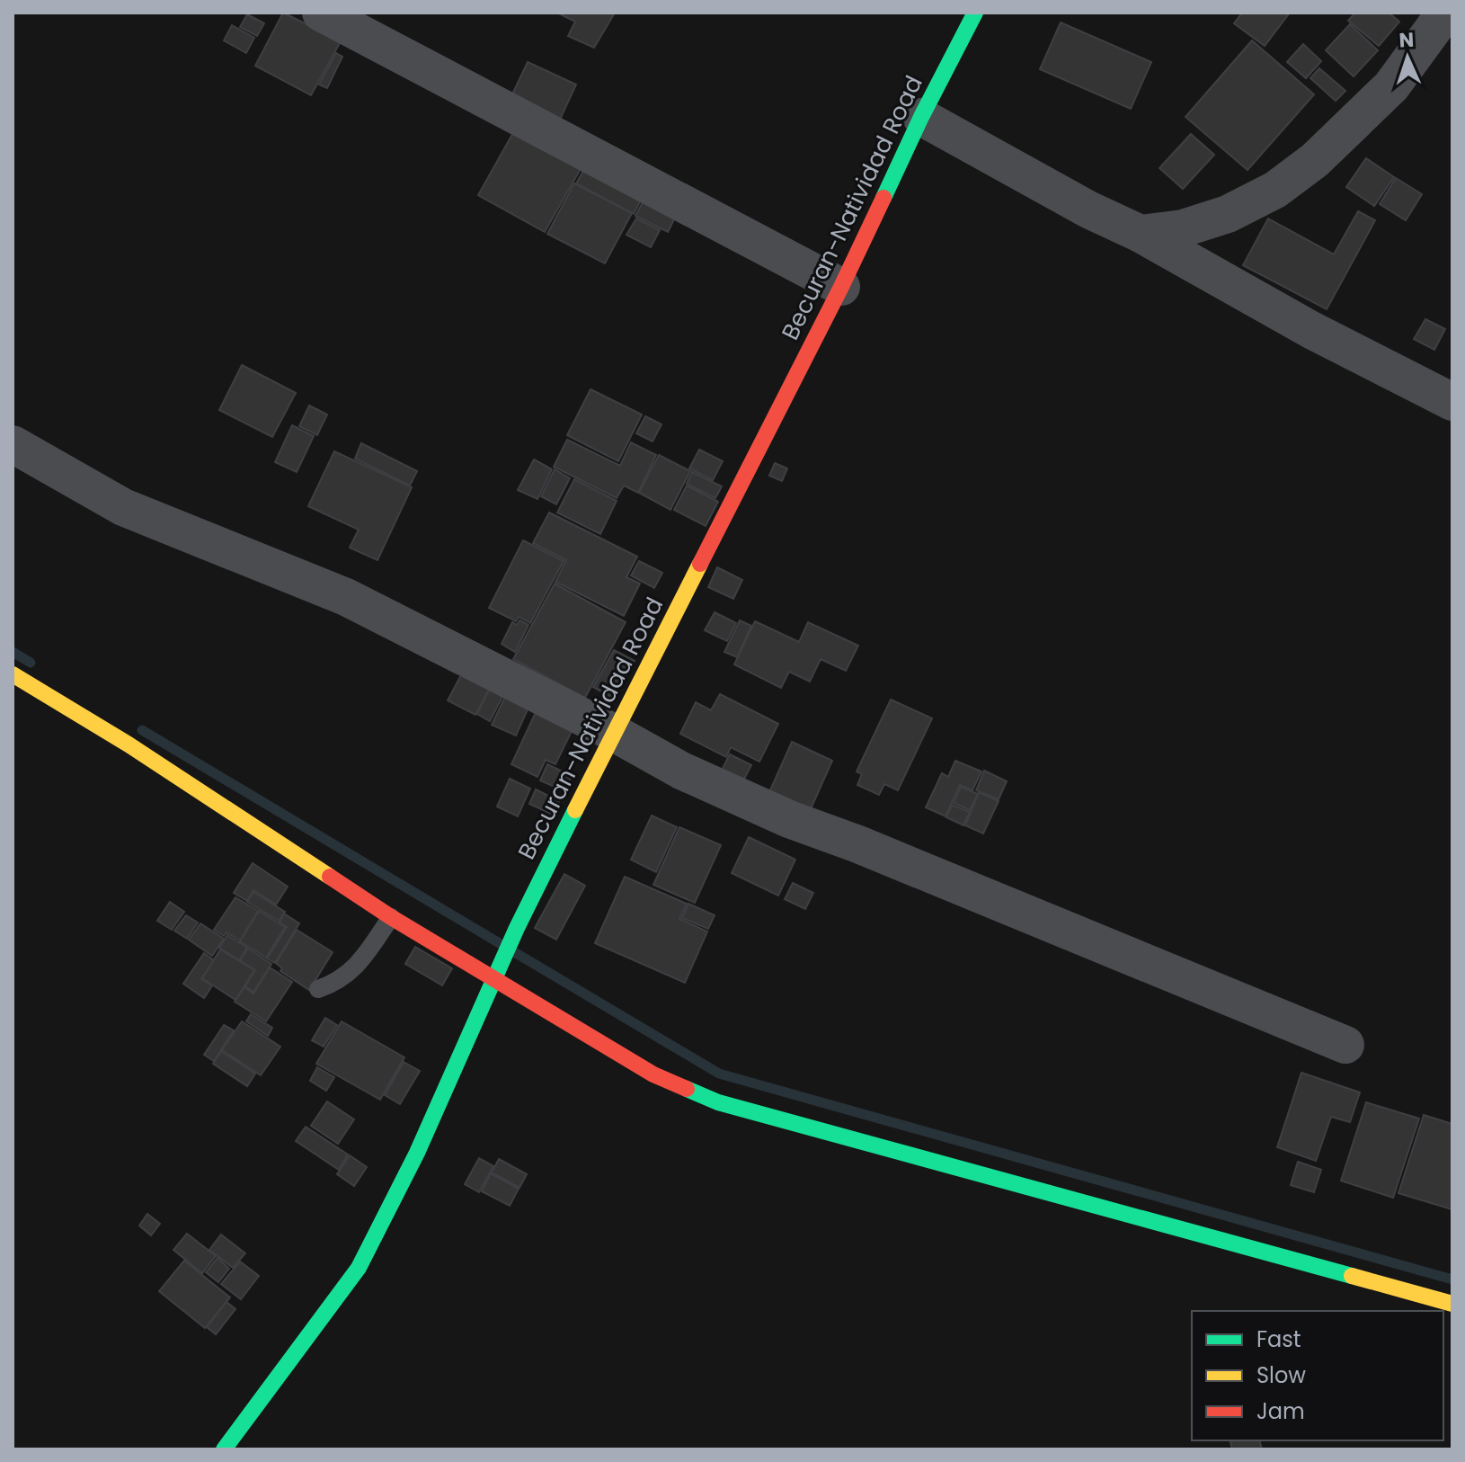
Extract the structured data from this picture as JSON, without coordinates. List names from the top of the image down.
{
  "streets": {
    "street": ["Becuran-Natividad Road"]
  },
  "legend": ["Fast", "Slow", "Jam"],
  "north": "top"
}
